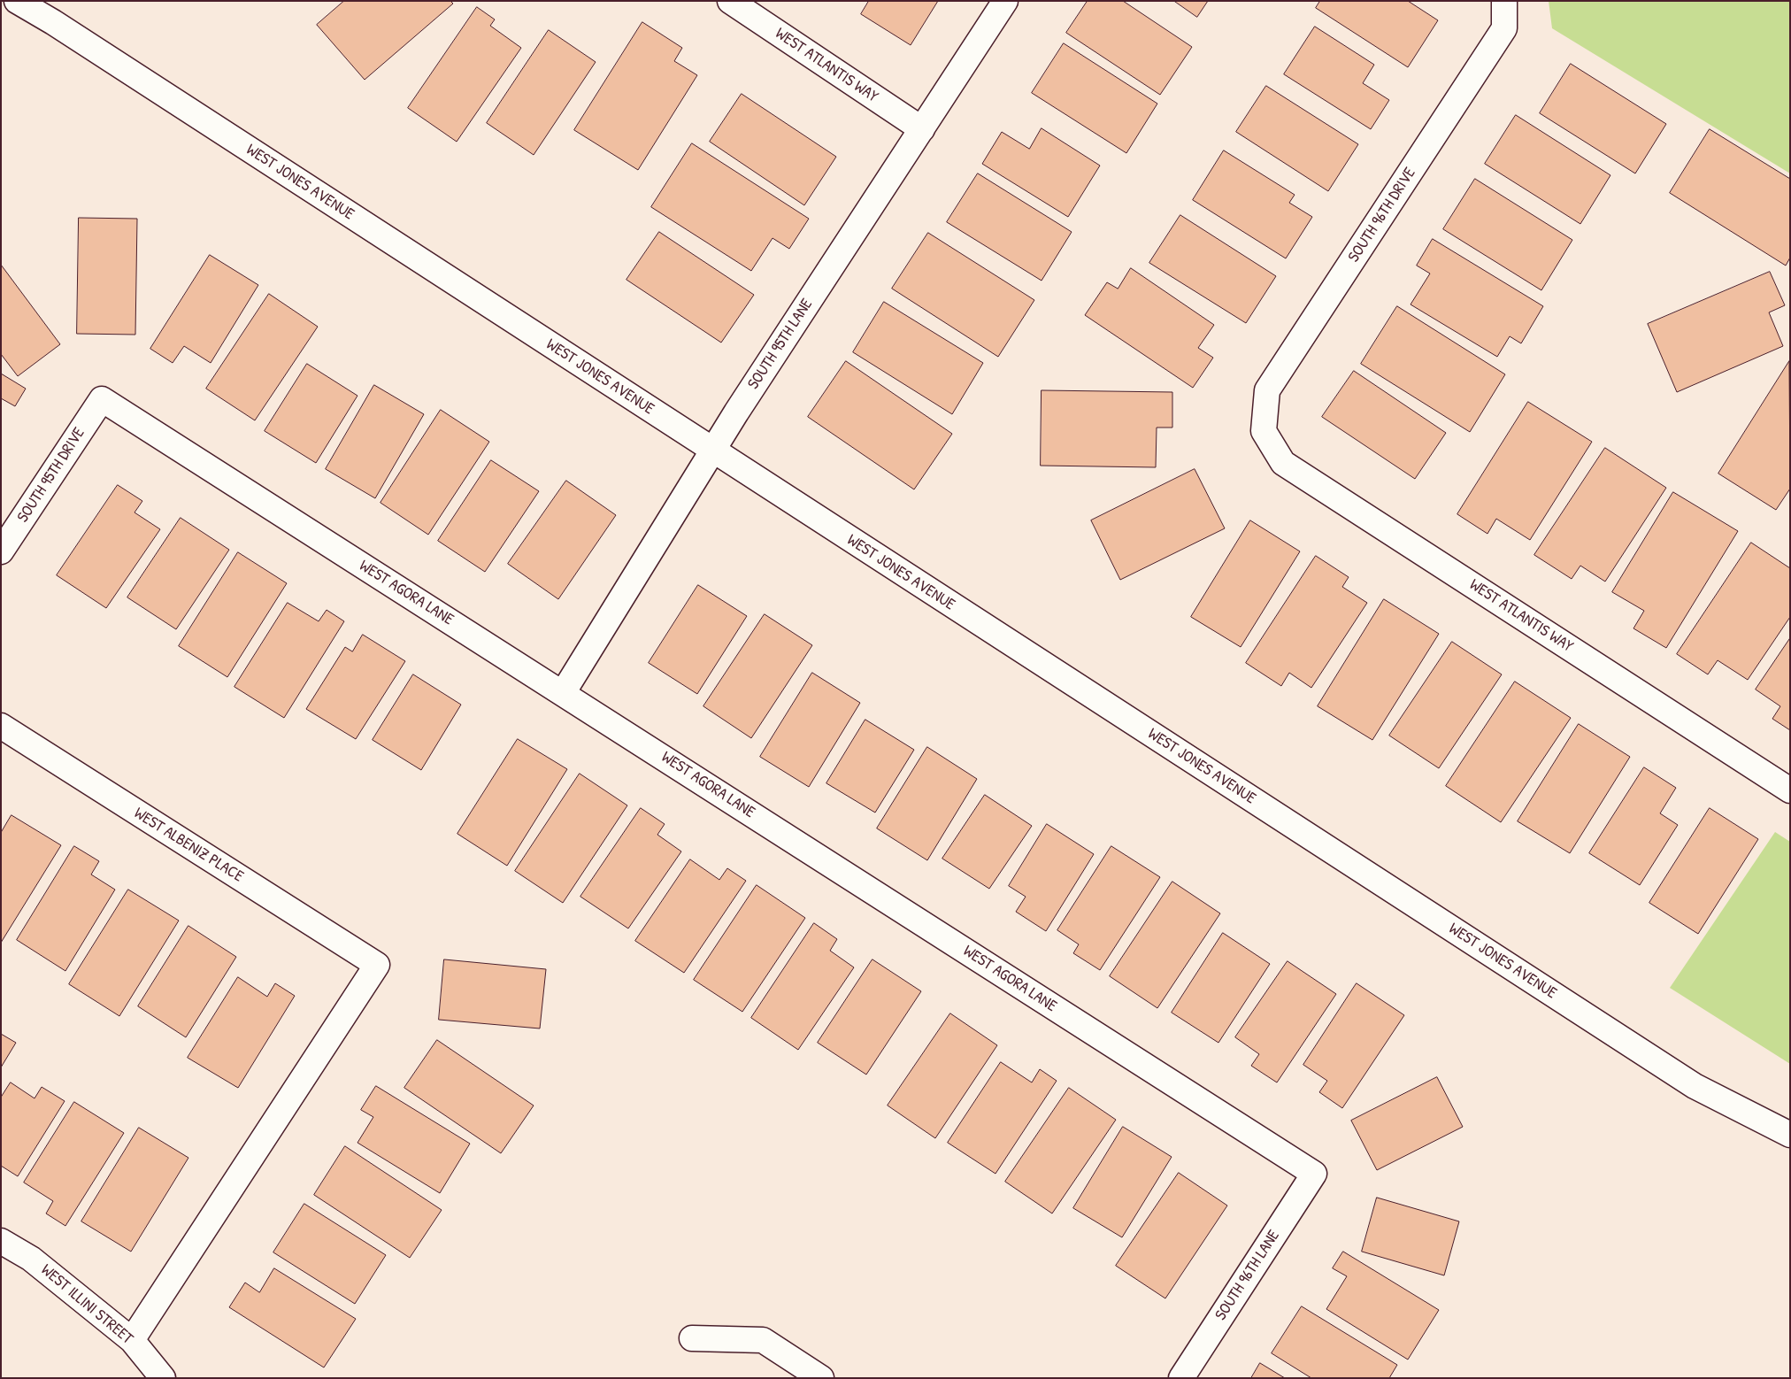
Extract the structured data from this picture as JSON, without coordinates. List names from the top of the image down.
{
  "streets": {
    "street": [
      "WEST ATLANTIS WAY",
      "WEST JONES AVENUE",
      "SOUTH 96TH DRIVE",
      "SOUTH 95TH LANE",
      "SOUTH 95TH DRIVE",
      "WEST AGORA LANE",
      "WEST ALBENIZ PLACE",
      "SOUTH 96TH LANE",
      "WEST ILLINI STREET"
    ]
  },
  "crossings": [
    ["WEST ATLANTIS WAY", "SOUTH 96TH DRIVE"],
    ["WEST ATLANTIS WAY", "SOUTH 95TH LANE"],
    ["WEST JONES AVENUE", "SOUTH 95TH LANE"],
    ["SOUTH 95TH LANE", "WEST AGORA LANE"],
    ["SOUTH 95TH DRIVE", "WEST AGORA LANE"],
    ["WEST AGORA LANE", "SOUTH 96TH LANE"],
    ["WEST ALBENIZ PLACE", "WEST ILLINI STREET"]
  ]
}
